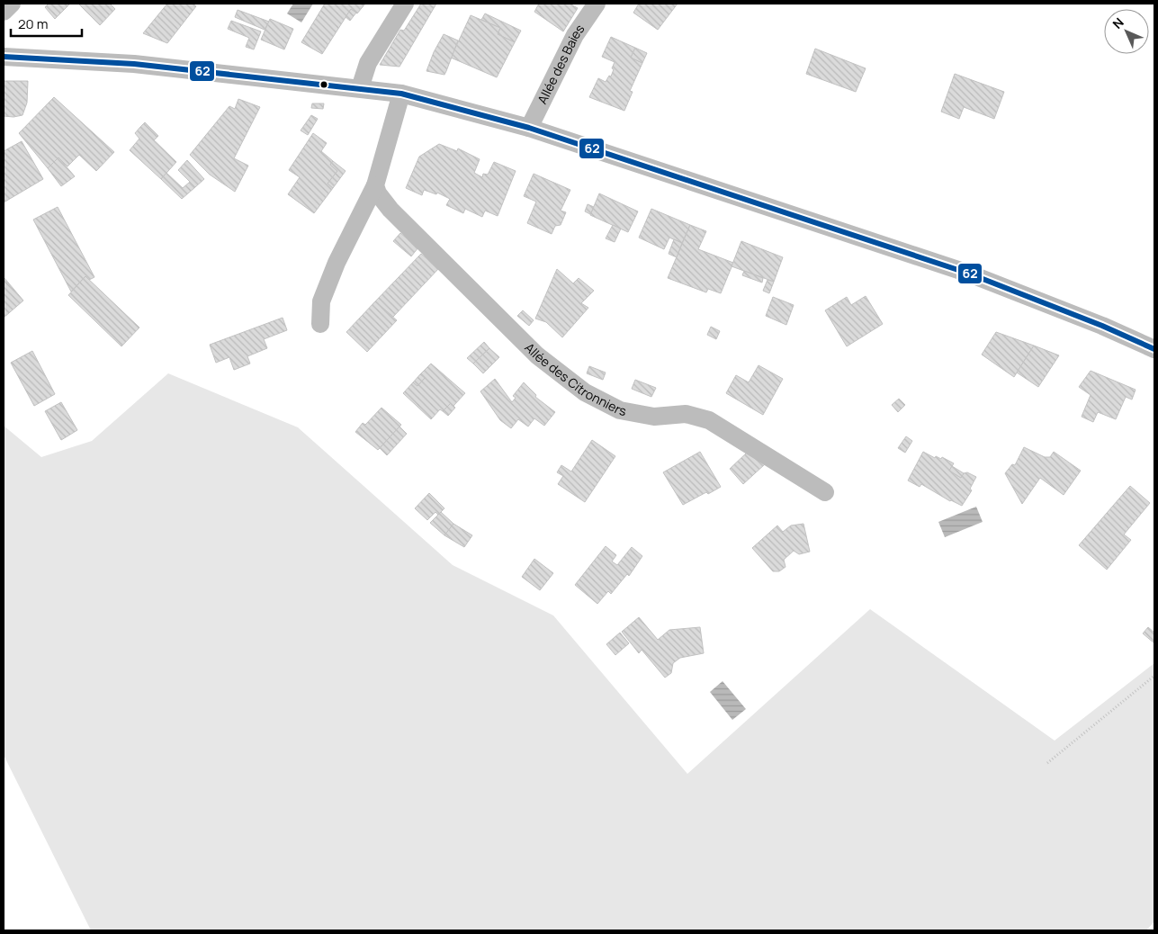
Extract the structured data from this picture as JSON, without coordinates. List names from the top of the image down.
{
  "streets": {
    "street": ["Allée des Baies", "Allée des Citronniers"]
  },
  "lines": ["transit line 62"],
  "scale_bar": "20 m",
  "north": "top left"
}
